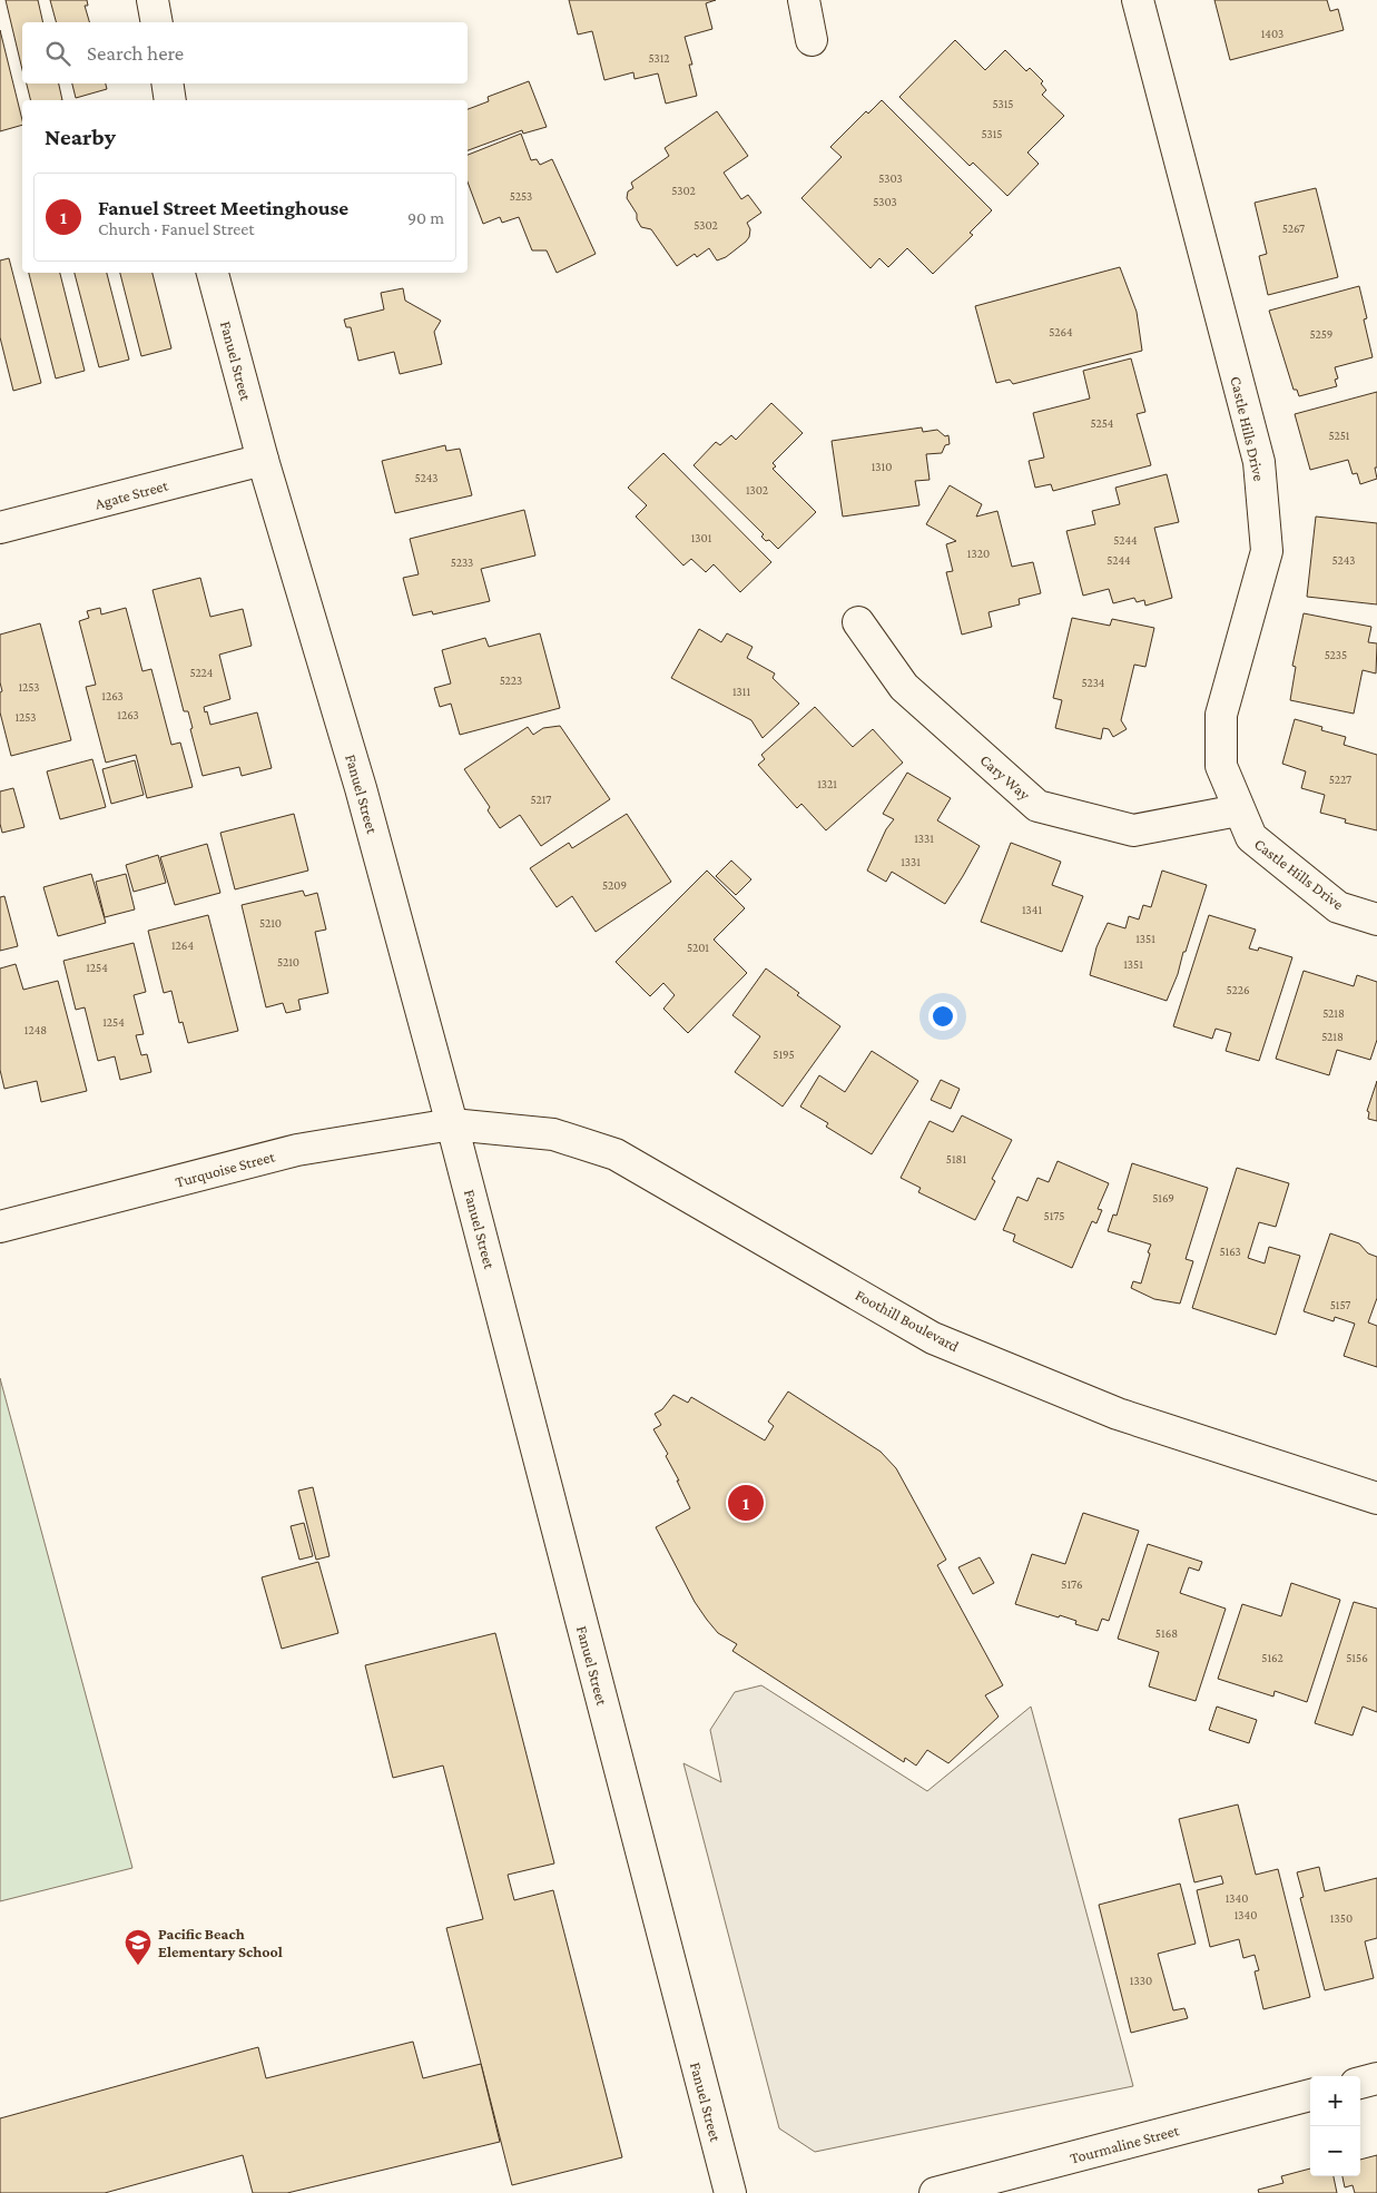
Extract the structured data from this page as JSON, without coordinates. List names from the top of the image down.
{
  "streets": {
    "street": [
      "Fanuel Street",
      "Castle Hills Drive",
      "Agate Street",
      "Cary Way",
      "Turquoise Street",
      "Foothill Boulevard",
      "Tourmaline Street"
    ]
  },
  "crossings": [
    ["Fanuel Street", "Agate Street"],
    ["Fanuel Street", "Turquoise Street"],
    ["Fanuel Street", "Foothill Boulevard"],
    ["Castle Hills Drive", "Cary Way"],
    ["Turquoise Street", "Foothill Boulevard"]
  ],
  "places": {
    "school or university": ["Pacific Beach Elementary School"]
  },
  "house_numbers": [
    "1403",
    "5312",
    "5315",
    "5315",
    "5303",
    "5302",
    "5253",
    "5303",
    "5302",
    "5267",
    "5264",
    "5259",
    "5254",
    "5251",
    "1310",
    "5243",
    "1302",
    "1301",
    "5244",
    "1320",
    "5244",
    "5243",
    "5233",
    "5235",
    "5224",
    "5223",
    "5234",
    "1253",
    "1311",
    "1263",
    "1263",
    "1253",
    "5227",
    "1321",
    "5217",
    "1331",
    "1331",
    "5209",
    "1341",
    "5210",
    "1351",
    "1264",
    "5201",
    "5210",
    "1351",
    "1254",
    "5226",
    "5218",
    "1254",
    "1248",
    "5218",
    "5195",
    "5181",
    "5169",
    "5175",
    "5163",
    "5157",
    "5176",
    "5168",
    "5162",
    "5156",
    "1340",
    "1340",
    "1350",
    "1330"
  ],
  "page": {
    "search": "Search here",
    "heading": "Nearby",
    "list": [
      {
        "mark": "1",
        "name": "Fanuel Street Meetinghouse",
        "note": "Church · Fanuel Street",
        "value": "90 m"
      }
    ],
    "pins": "1",
    "map_buttons": ["+", "−"]
  }
}
